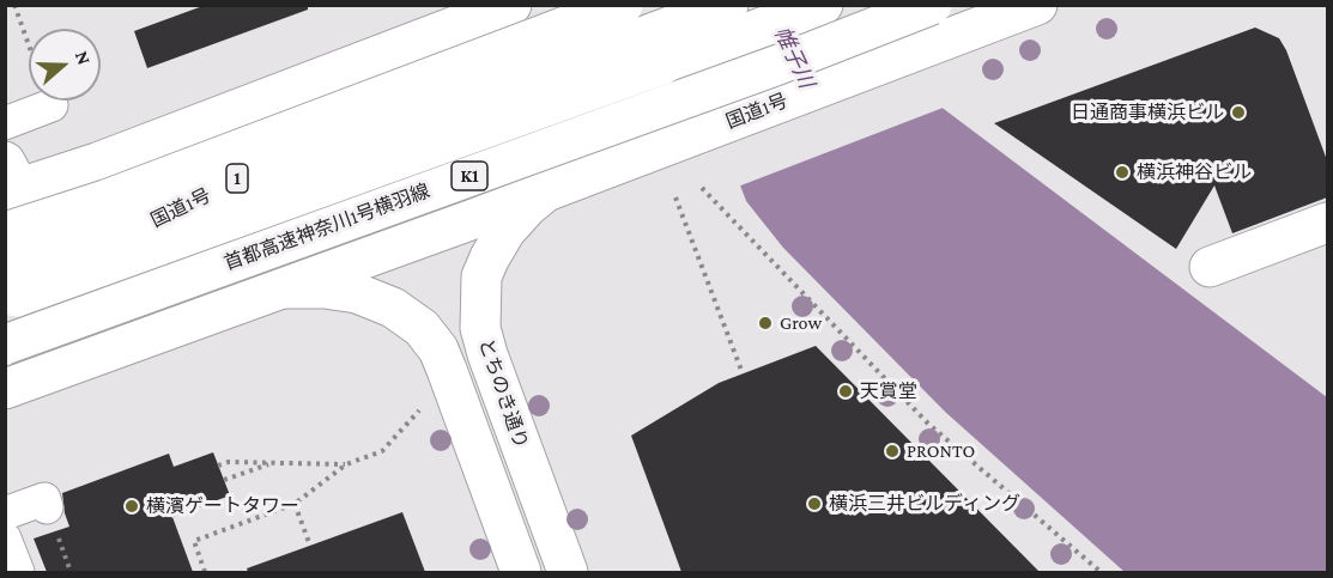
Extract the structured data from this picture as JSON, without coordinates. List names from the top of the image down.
{
  "streets": {
    "main road": [
      "国道1号",
      "K1",
      "1",
      "首都高速神奈川1号横羽線",
      "とちのき通り"
    ]
  },
  "crossings": [
    ["国道1号", "とちのき通り"]
  ],
  "water": ["帷子川"],
  "places": [
    "日通商事横浜ビル",
    "横浜神谷ビル",
    "Grow",
    "天賞堂",
    "PRONTO",
    "横浜三井ビルディング",
    "横濱ゲートタワー"
  ],
  "north": "right"
}
